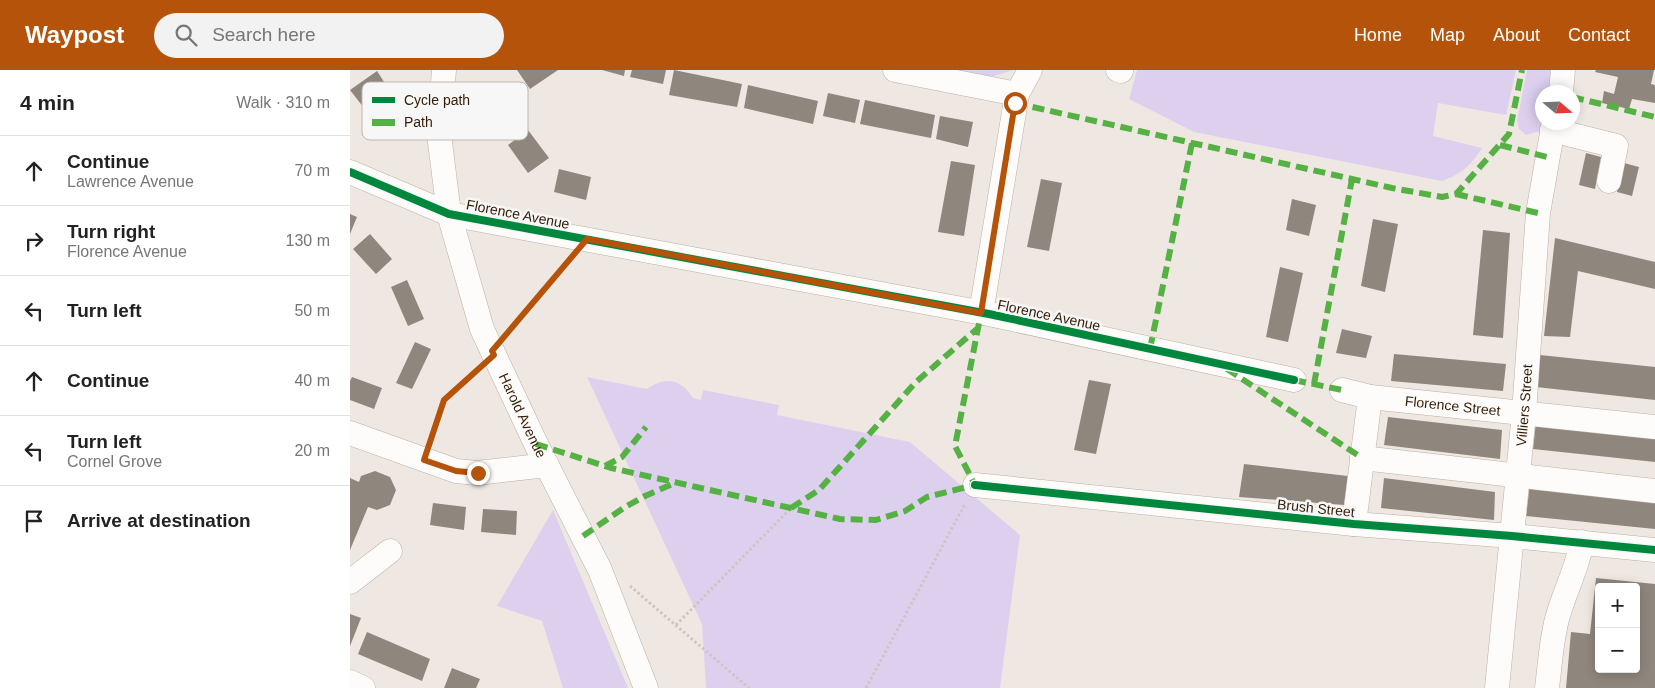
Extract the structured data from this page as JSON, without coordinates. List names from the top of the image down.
{
  "streets": {
    "street": [
      "Florence Avenue",
      "Florence Street",
      "Villiers Street",
      "Harold Avenue",
      "Brush Street"
    ]
  },
  "crossings": [
    ["Florence Avenue", "Harold Avenue"],
    ["Florence Street", "Villiers Street"],
    ["Villiers Street", "Brush Street"]
  ],
  "legend": ["Cycle path", "Path"],
  "north": "right",
  "page": {
    "header": "Waypost",
    "search": "Search here",
    "nav": [
      "Home",
      "Map",
      "About",
      "Contact"
    ],
    "heading": ["4 min", "Walk · 310 m"],
    "list": [
      ["Continue", "Lawrence Avenue", "70 m"],
      ["Turn right", "Florence Avenue", "130 m"],
      ["Turn left", "50 m"],
      ["Continue", "40 m"],
      ["Turn left", "Cornel Grove", "20 m"],
      "Arrive at destination"
    ],
    "map_buttons": ["+", "−"]
  }
}
